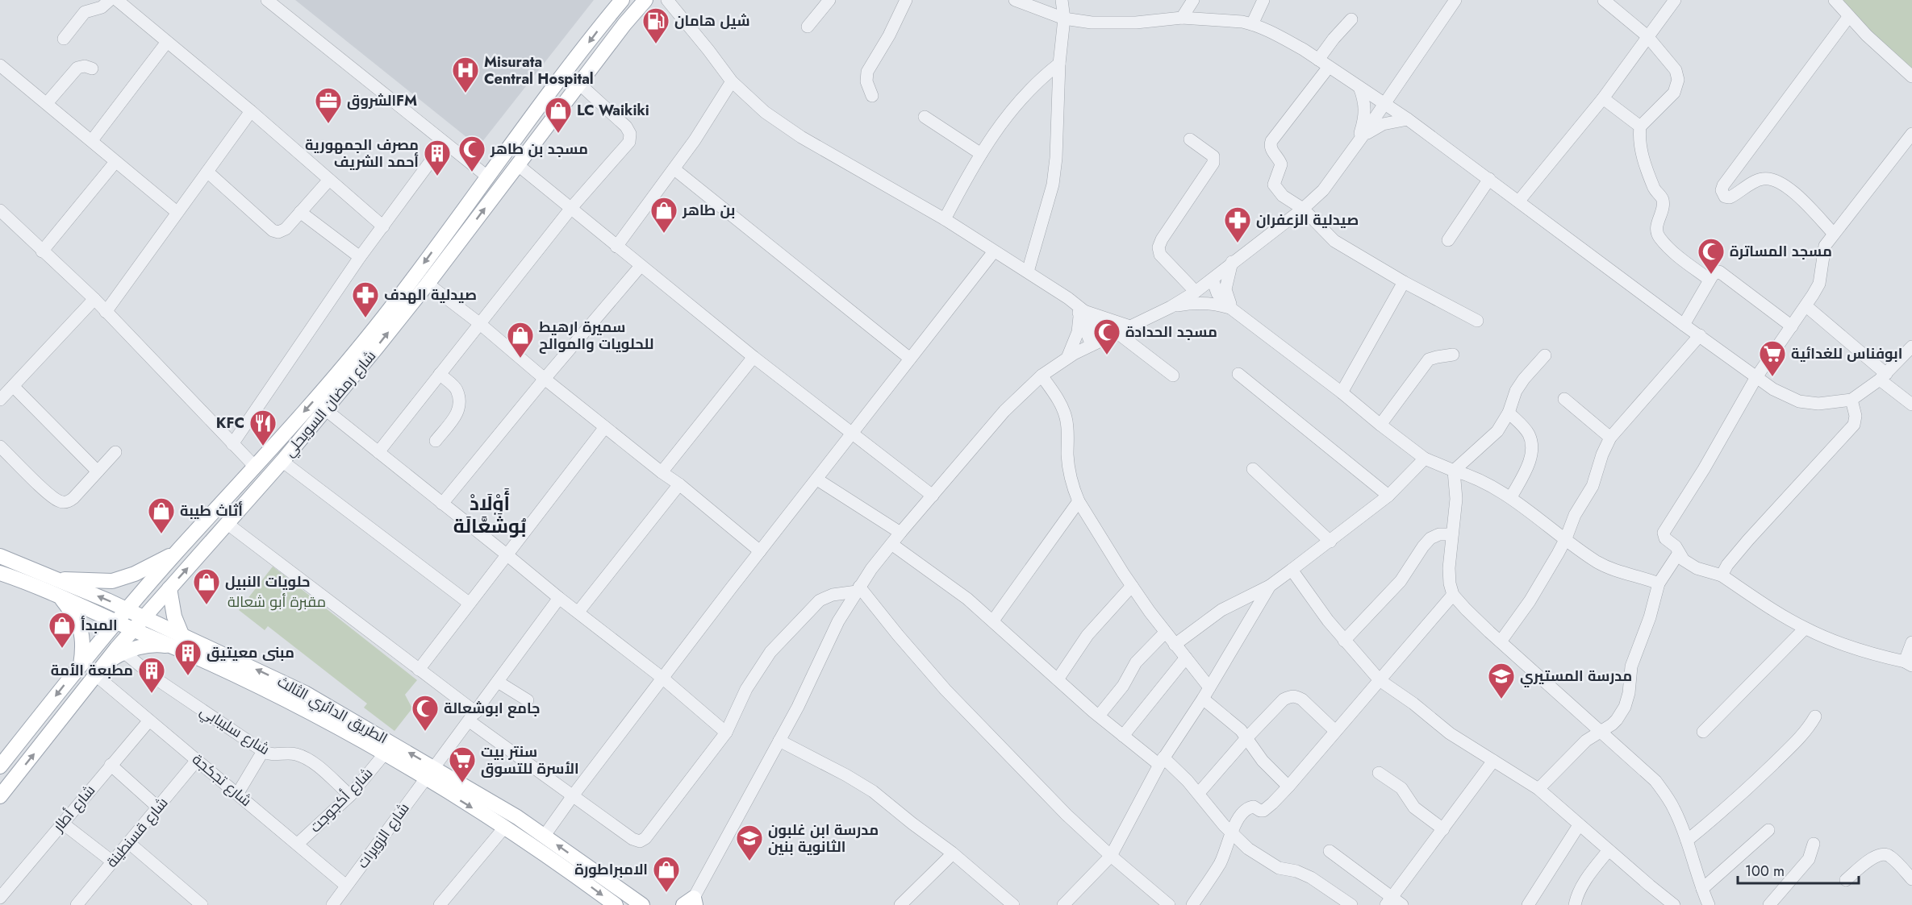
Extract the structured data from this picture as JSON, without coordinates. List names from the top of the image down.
{
  "streets": {
    "main road": ["شارع رمضان السويحلي", "الطريق الدائري الثالث"],
    "street": [
      "شارع سليبابي",
      "شارع تجكجة",
      "شارع أكجوجت",
      "شارع أطار",
      "شارع قسنطينة",
      "شارع الزويرات"
    ]
  },
  "crossings": [
    ["شارع رمضان السويحلي", "الطريق الدائري الثالث"],
    ["شارع رمضان السويحلي", "شارع تجكجة"],
    ["الطريق الدائري الثالث", "شارع أكجوجت"],
    ["الطريق الدائري الثالث", "شارع الزويرات"],
    ["شارع سليبابي", "شارع أكجوجت"],
    ["شارع تجكجة", "شارع أكجوجت"],
    ["شارع تجكجة", "شارع أطار"],
    ["شارع تجكجة", "شارع قسنطينة"],
    ["شارع تجكجة", "شارع الزويرات"]
  ],
  "districts": ["أَوْلَادْ بُوشَعَّالَة"],
  "parks": ["مقبرة أبو شعالة"],
  "places": {
    "fuel station": ["شيل هامان"],
    "hospital": ["Misurata Central Hospital"],
    "office": ["الشروقFM"],
    "shop": [
      "LC Waikiki",
      "بن طاهر",
      "سميرة ارهيط للحلويات والموالح",
      "أثاث طيبة",
      "حلويات النبيل",
      "المبدأ",
      "الامبراطورة"
    ],
    "mosque": [
      "مسجد بن طاهر",
      "مسجد المساترة",
      "مسجد الحدادة",
      "جامع ابوشعالة"
    ],
    "building": ["مصرف الجمهورية أحمد الشريف", "مبنى معيتيق", "مطبعة الأمة"],
    "pharmacy": ["صيدلية الزعفران", "صيدلية الهدف"],
    "supermarket": ["ابوفناس للغدائية", "سنتر بيت الأسرة للتسوق"],
    "restaurant": ["KFC"],
    "school or university": ["مدرسة المستيري", "مدرسة ابن غلبون الثانوية بنين"]
  },
  "scale_bar": "100 m"
}
